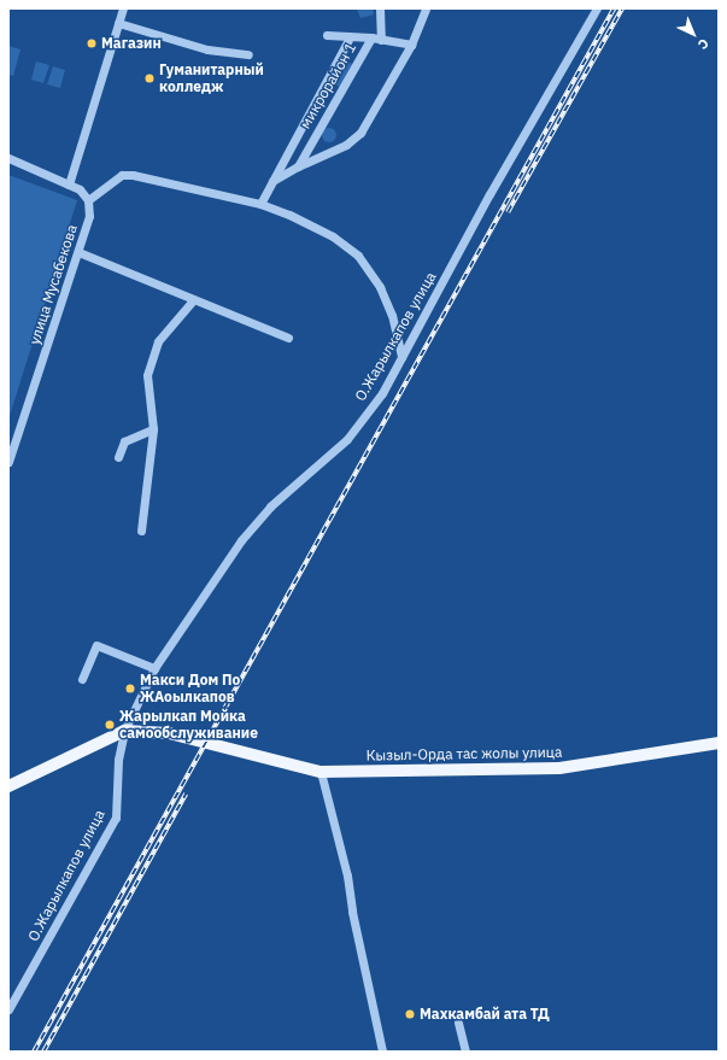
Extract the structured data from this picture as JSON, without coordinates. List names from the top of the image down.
{
  "streets": {
    "main road": ["Кызыл-Орда тас жолы улица"],
    "street": ["микрорайон 1", "улица Мусабекова", "О.Жарылкапов улица"]
  },
  "crossings": [
    ["О.Жарылкапов улица", "Кызыл-Орда тас жолы улица"]
  ],
  "places": [
    "Магазин",
    "Гуманитарный колледж",
    "Макси Дом По ЖАоылкапов",
    "Жарылкап Мойка самообслуживание",
    "Махкамбай ата ТД"
  ],
  "north": "bottom right"
}
